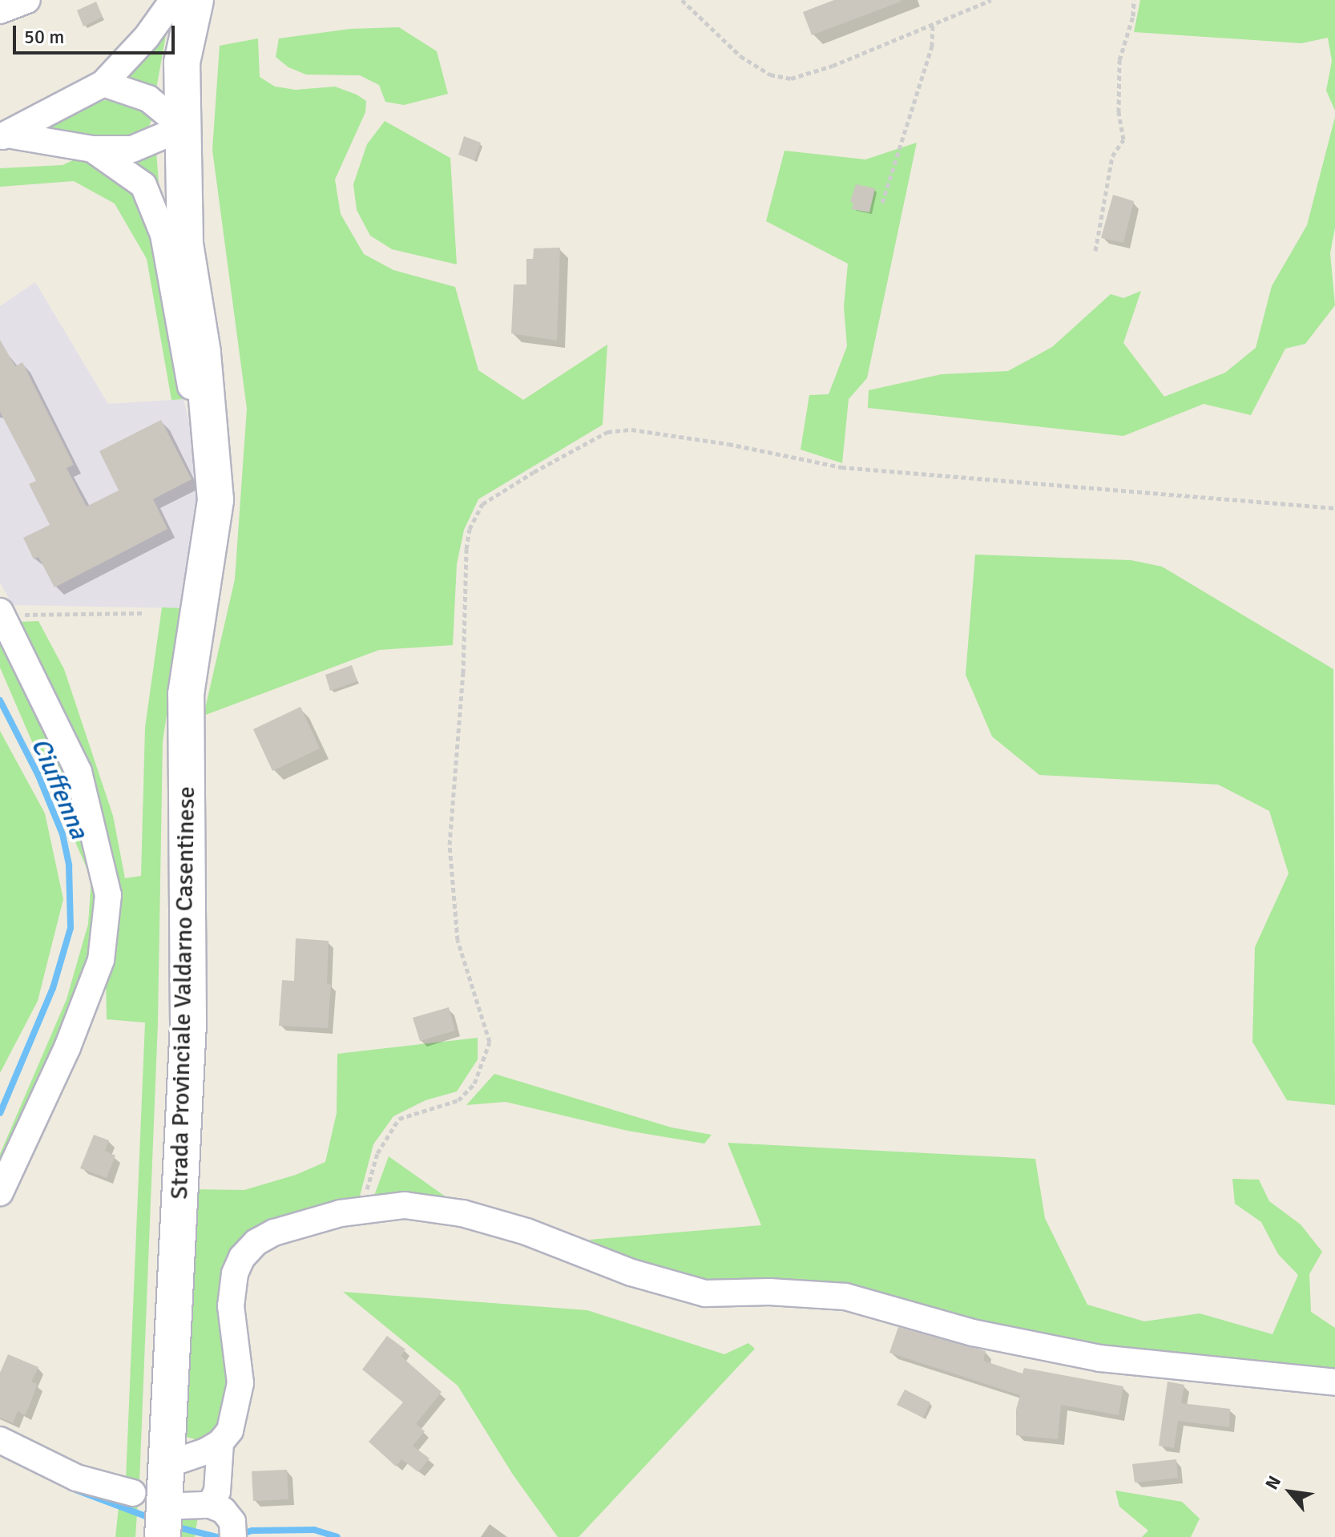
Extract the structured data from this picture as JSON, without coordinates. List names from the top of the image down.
{
  "streets": {
    "main road": ["Strada Provinciale Valdarno Casentinese"]
  },
  "water": ["Ciuffenna"],
  "scale_bar": "50 m",
  "north": "top left"
}
